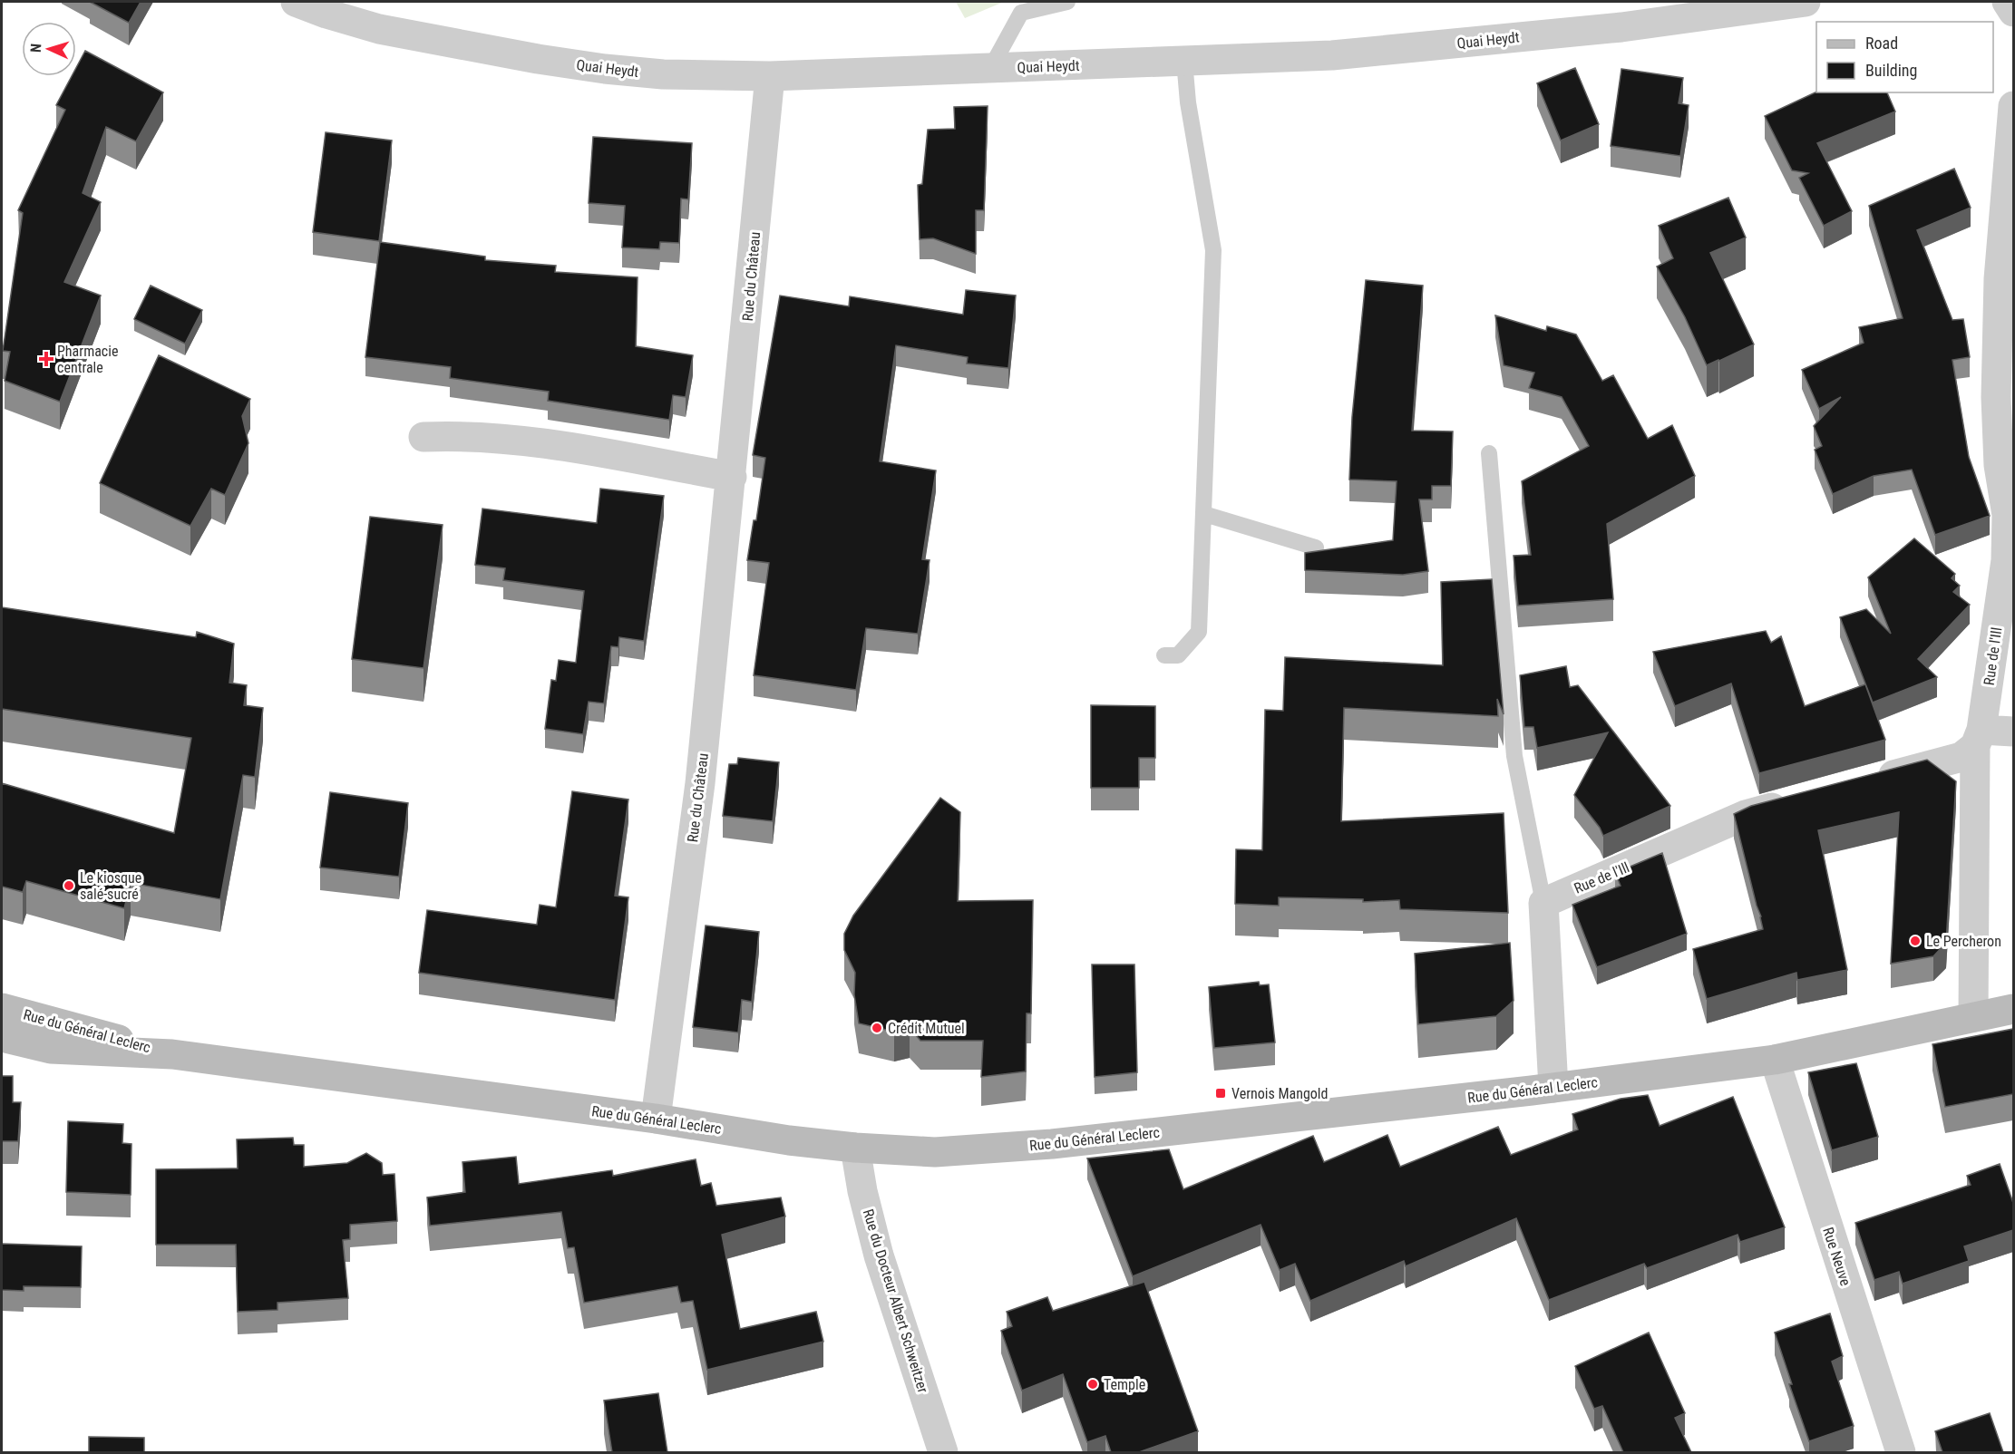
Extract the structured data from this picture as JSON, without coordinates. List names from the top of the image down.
{
  "streets": {
    "main road": ["Rue du Général Leclerc"],
    "street": [
      "Quai Heydt",
      "Rue du Château",
      "Rue de l'Ill",
      "Rue Neuve",
      "Rue du Docteur Albert Schweitzer"
    ]
  },
  "crossings": [
    ["Quai Heydt", "Rue du Château"],
    ["Rue du Château", "Rue du Général Leclerc"],
    ["Rue de l'Ill", "Rue du Général Leclerc"],
    ["Rue du Général Leclerc", "Rue Neuve"],
    ["Rue du Général Leclerc", "Rue du Docteur Albert Schweitzer"]
  ],
  "places": {
    "health": ["Pharmacie centrale"],
    "other": [
      "Le kiosque salé-sucré",
      "Le Percheron",
      "Crédit Mutuel",
      "Temple"
    ],
    "transit": ["Vernois Mangold"]
  },
  "legend": ["Road", "Building"],
  "north": "left"
}
